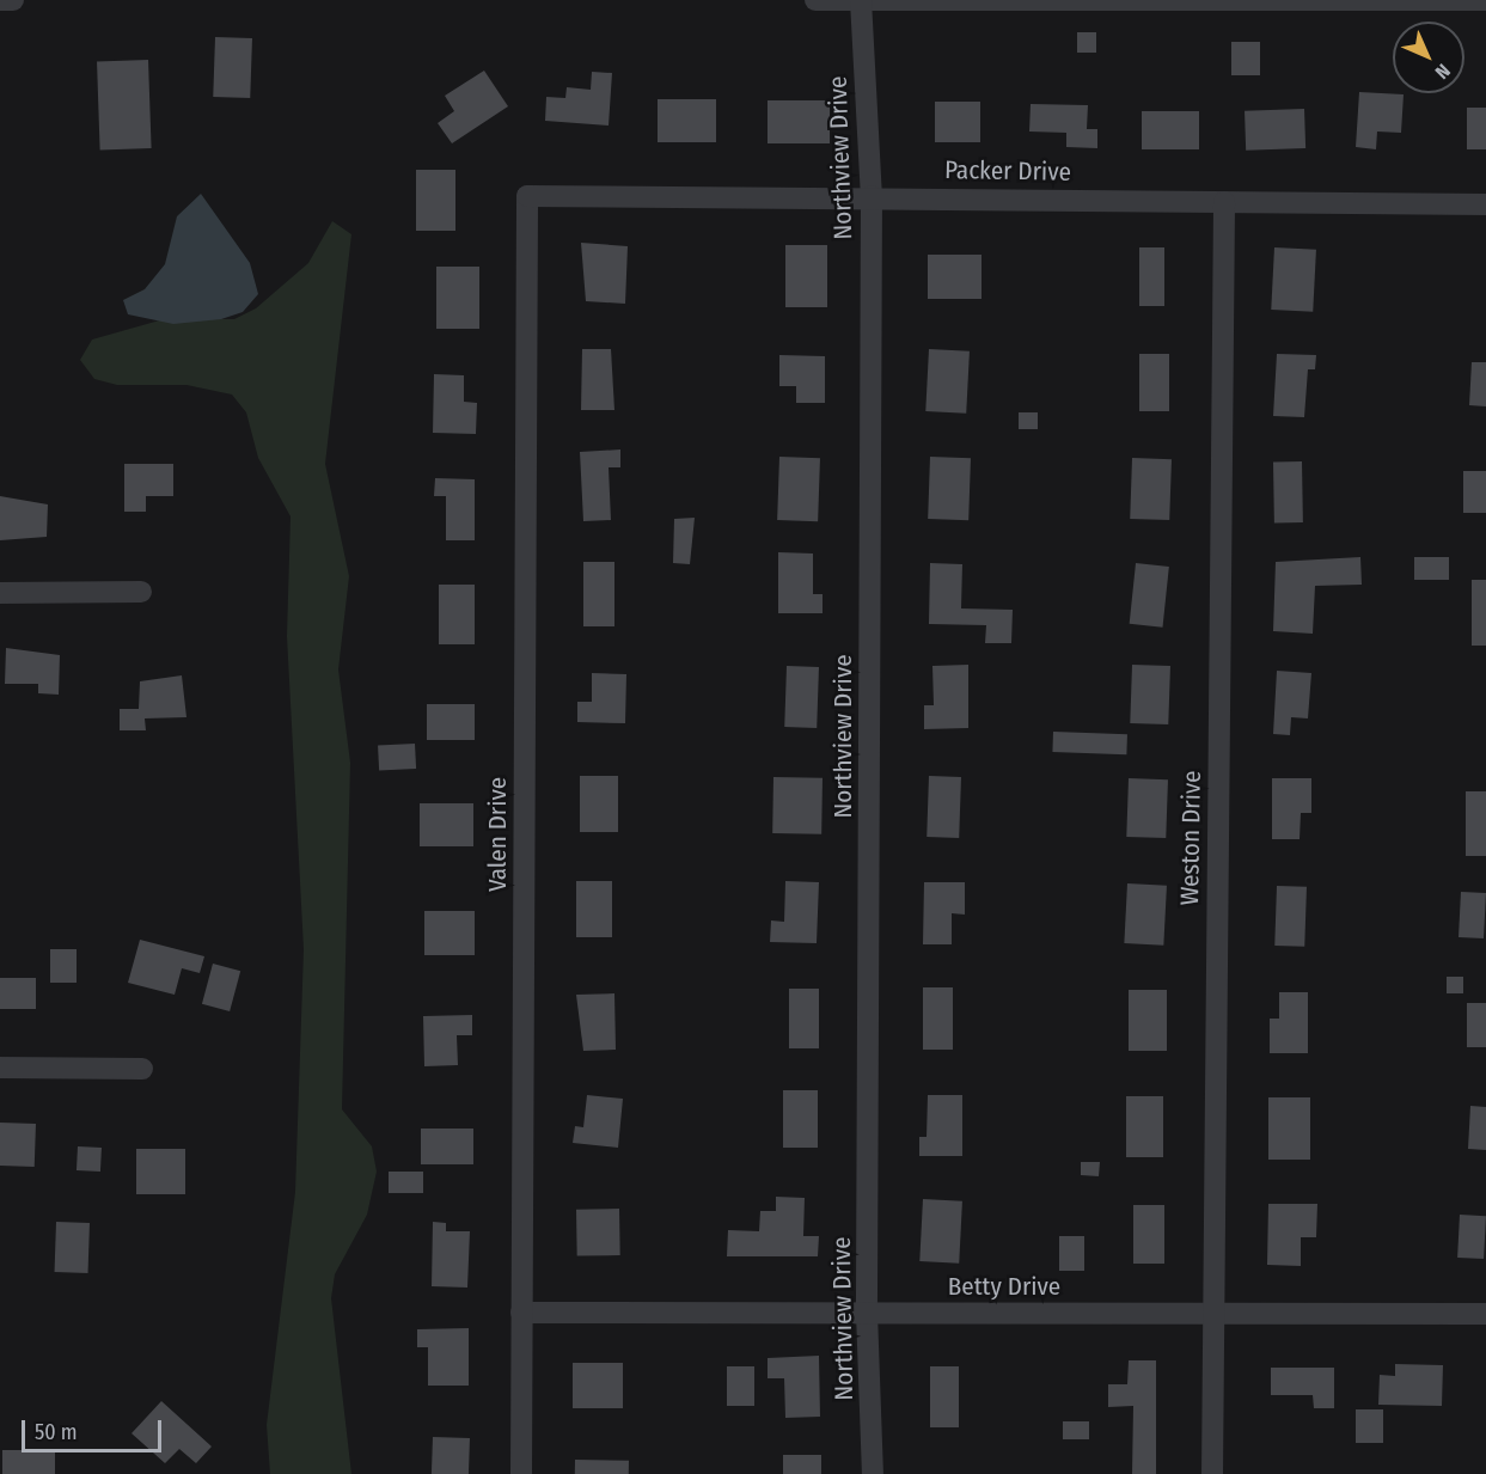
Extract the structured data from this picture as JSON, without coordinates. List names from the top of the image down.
{
  "streets": {
    "street": [
      "Northview Drive",
      "Packer Drive",
      "Valen Drive",
      "Weston Drive",
      "Betty Drive"
    ]
  },
  "crossings": [
    ["Northview Drive", "Packer Drive"],
    ["Northview Drive", "Betty Drive"],
    ["Packer Drive", "Valen Drive"],
    ["Packer Drive", "Weston Drive"],
    ["Valen Drive", "Betty Drive"],
    ["Weston Drive", "Betty Drive"]
  ],
  "scale_bar": "50 m",
  "north": "bottom right"
}
